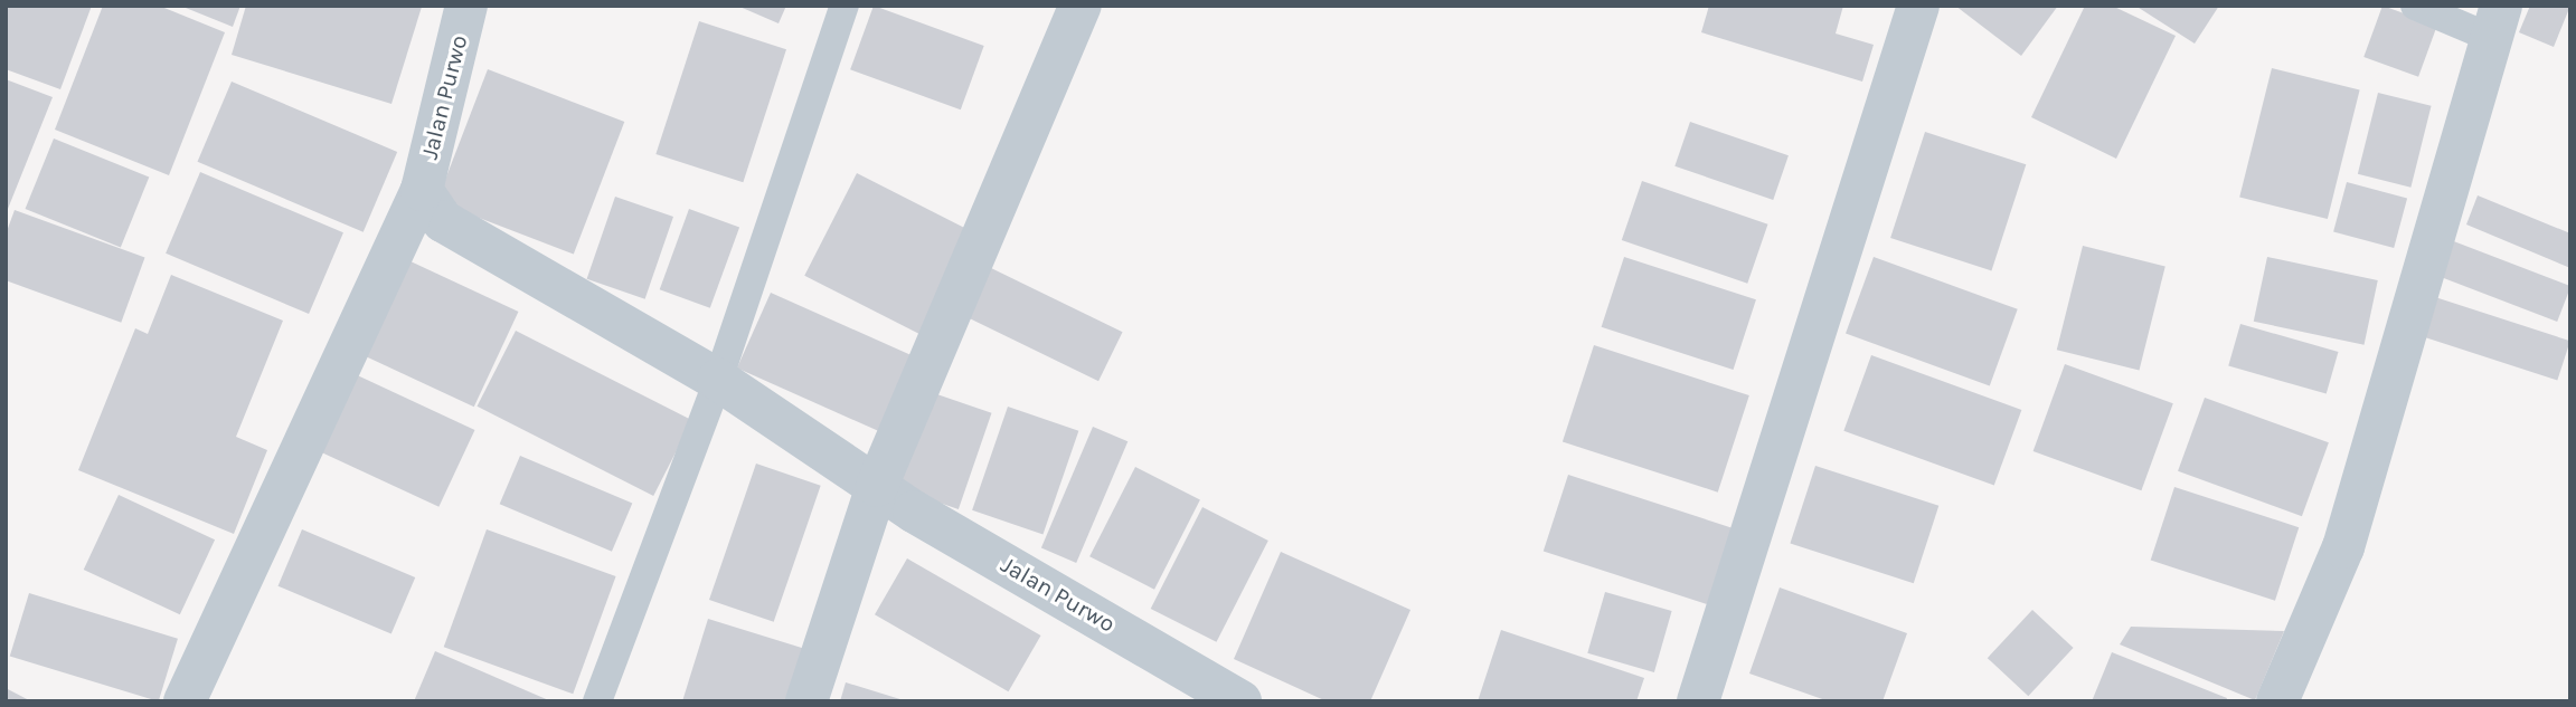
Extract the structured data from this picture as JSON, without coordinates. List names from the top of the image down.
{
  "streets": {
    "street": ["Jalan Purwo"]
  }
}
